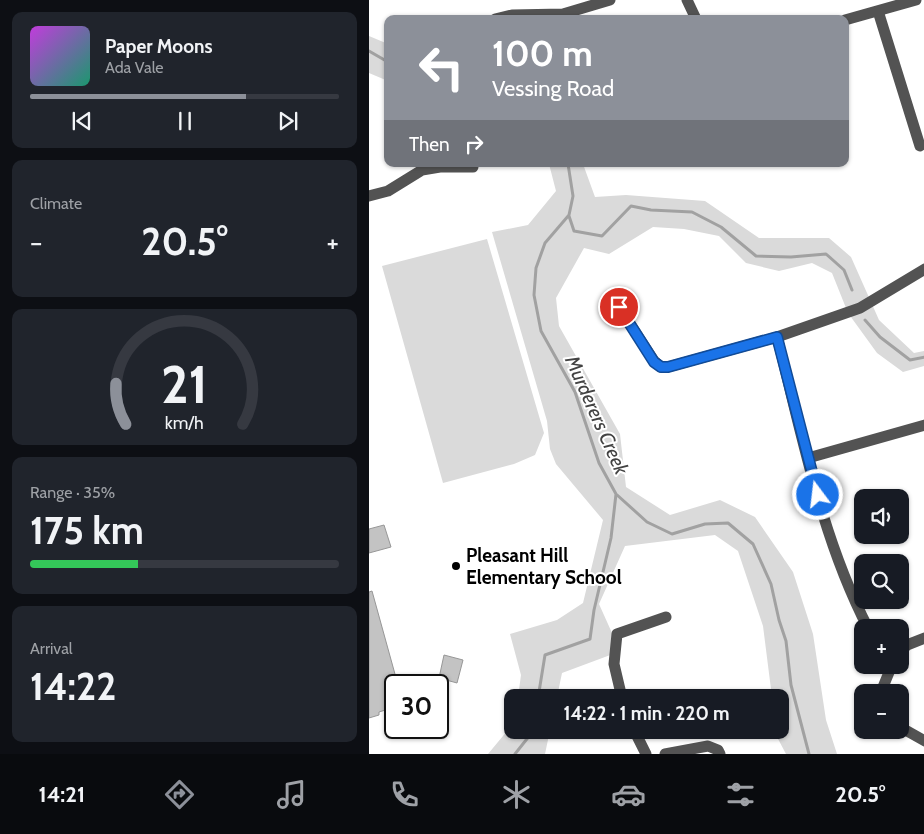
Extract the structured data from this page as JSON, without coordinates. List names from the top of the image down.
{
  "water": ["Murderers Creek"],
  "places": ["Pleasant Hill Elementary School"],
  "page": {
    "turn": ["100 m", "Vessing Road"],
    "song": ["Paper Moons", "Ada Vale"],
    "then": "Then",
    "tile": [
      "Climate",
      ["Range · 35%", "175 km"],
      ["Arrival", "14:22"]
    ],
    "heat": ["−", "20.5°", "+"],
    "map_buttons": ["+", "−"],
    "limit": "30",
    "trip": "14:22 · 1 min · 220 m",
    "tabs": ["14:21", "20.5°"],
    "gauge": ["21", "km/h"]
  }
}
